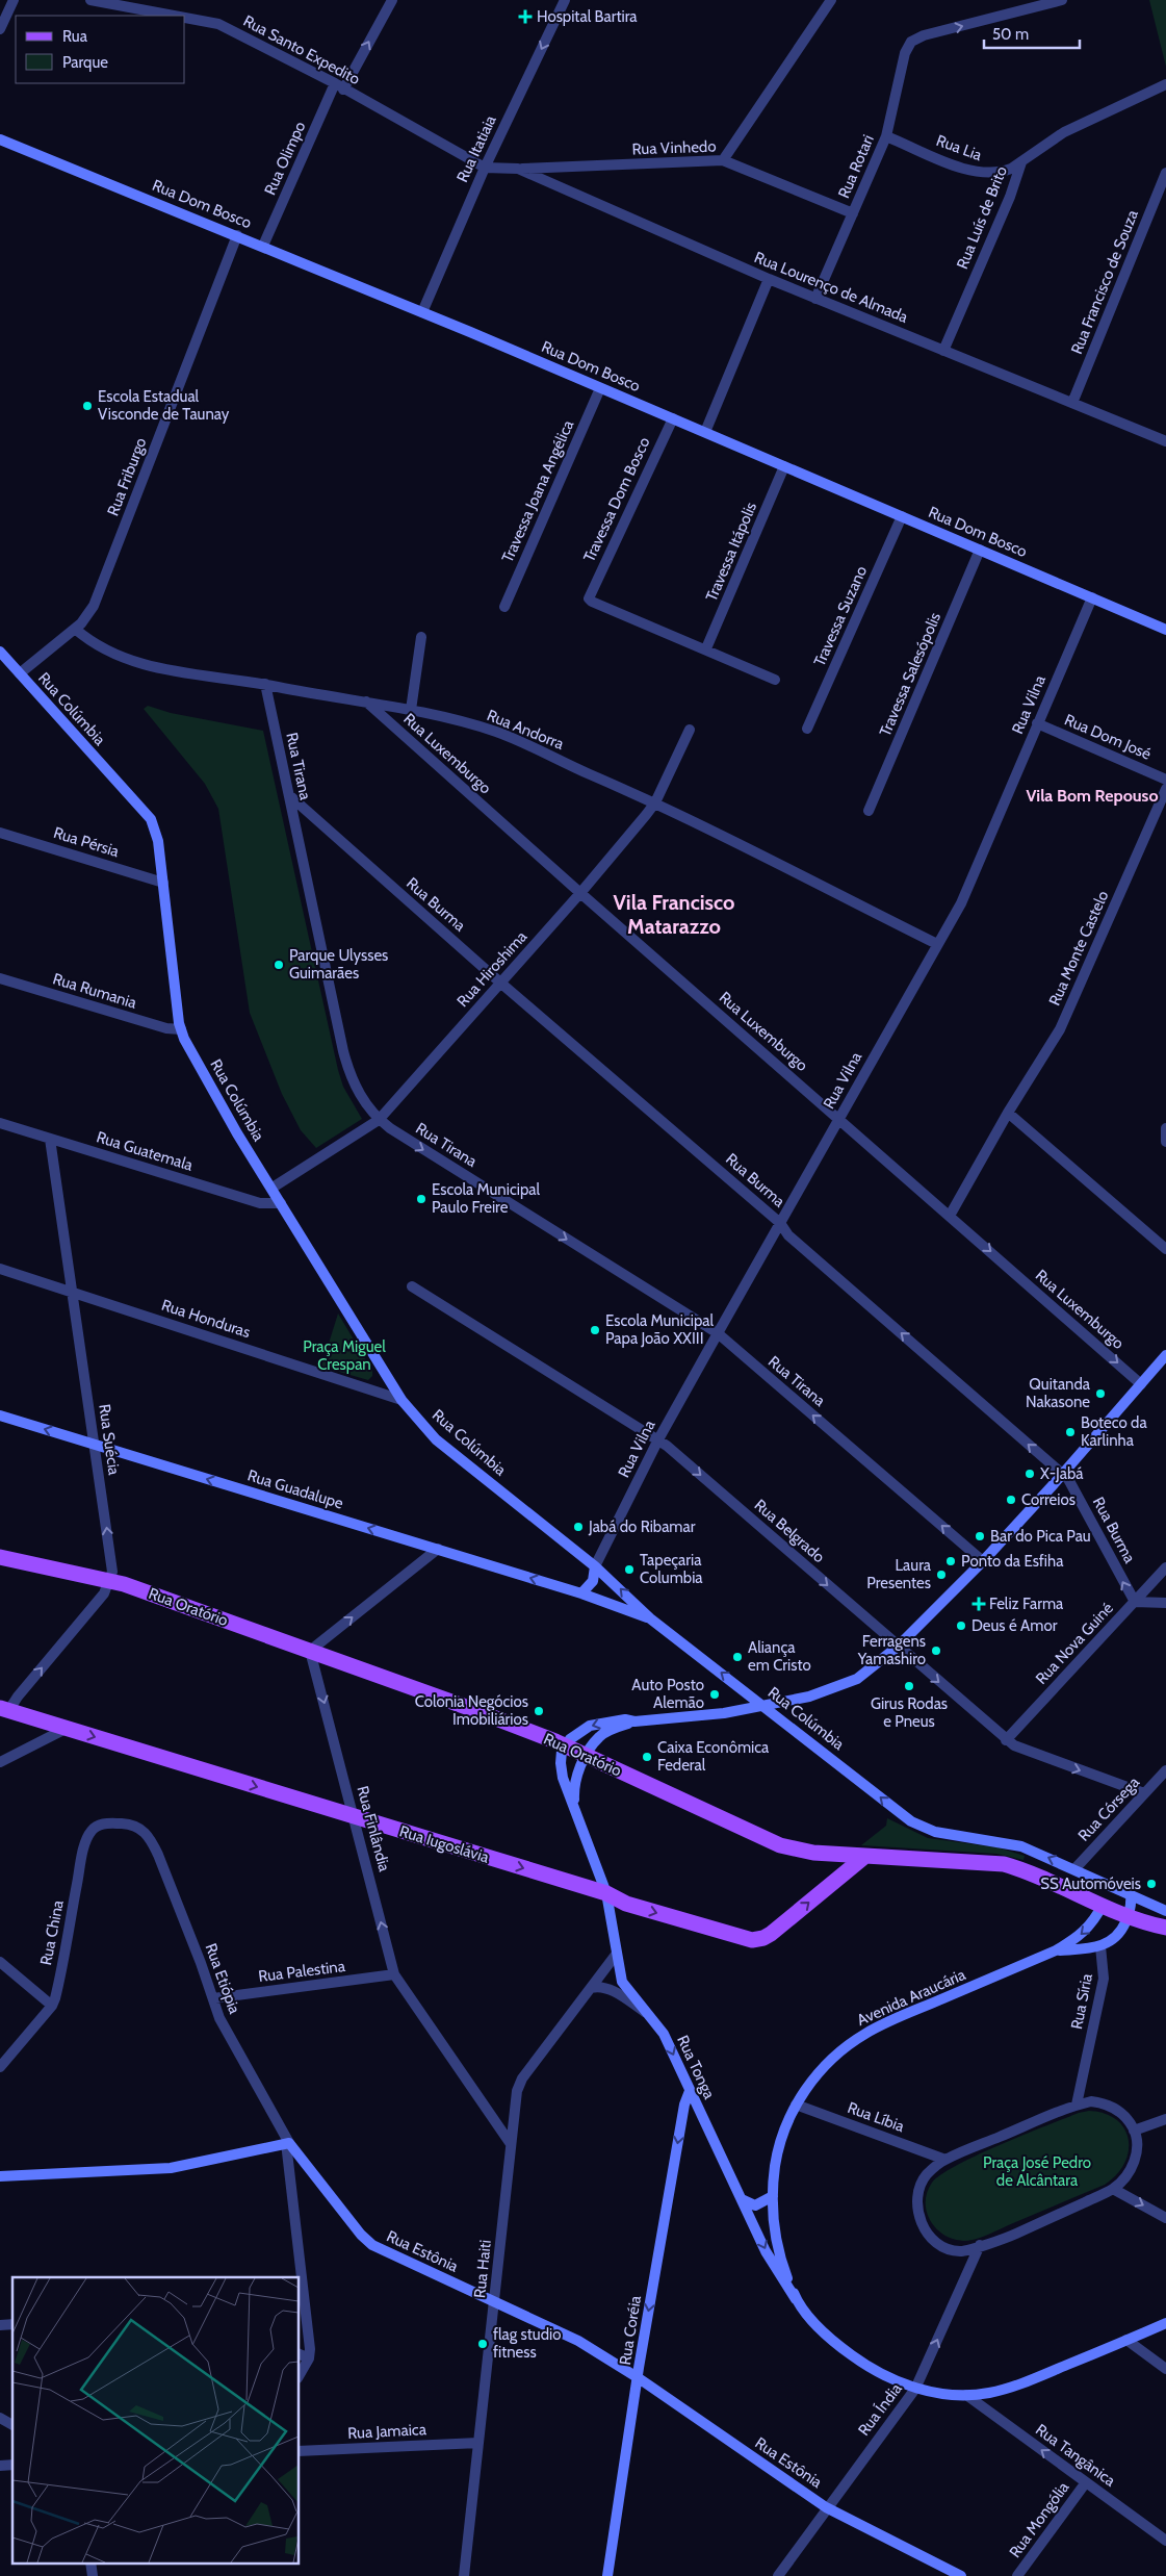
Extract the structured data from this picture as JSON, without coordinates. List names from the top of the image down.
{
  "streets": {
    "main road": [
      "Rua Dom Bosco",
      "Rua Colúmbia",
      "Rua Guadalupe",
      "Rua Oratório",
      "Rua Iugoslávia",
      "Avenida Araucária",
      "Rua Tonga",
      "Rua Estônia",
      "Rua Coréia"
    ],
    "street": [
      "Rua Santo Expedito",
      "Rua Vinhedo",
      "Rua Lia",
      "Rua Itatiaia",
      "Rua Olimpo",
      "Rua Rotari",
      "Rua Luís de Brito",
      "Rua Francisco de Souza",
      "Rua Lourenço de Almada",
      "Rua Friburgo",
      "Travessa Joana Angélica",
      "Travessa Dom Bosco",
      "Travessa Itápolis",
      "Travessa Suzano",
      "Travessa Salesópolis",
      "Rua Vilna",
      "Rua Andorra",
      "Rua Dom José",
      "Rua Luxemburgo",
      "Rua Tirana",
      "Rua Pérsia",
      "Rua Burma",
      "Rua Monte Castelo",
      "Rua Hiroshima",
      "Rua Rumania",
      "Rua Guatemala",
      "Rua Honduras",
      "Rua Suécia",
      "Rua Belgrado",
      "Rua Nova Guiné",
      "Rua Córsega",
      "Rua Finlândia",
      "Rua China",
      "Rua Palestina",
      "Rua Etiópia",
      "Rua Síria",
      "Rua Líbia",
      "Rua Haiti",
      "Rua Índia",
      "Rua Jamaica",
      "Rua Tangânica",
      "Rua Mongólia"
    ]
  },
  "crossings": [
    ["Rua Santo Expedito", "Rua Itatiaia"],
    ["Rua Santo Expedito", "Rua Olimpo"],
    ["Rua Santo Expedito", "Rua Lourenço de Almada"],
    ["Rua Vinhedo", "Rua Rotari"],
    ["Rua Vinhedo", "Rua Lourenço de Almada"],
    ["Rua Lia", "Rua Rotari"],
    ["Rua Lia", "Rua Luís de Brito"],
    ["Rua Itatiaia", "Rua Dom Bosco"],
    ["Rua Itatiaia", "Rua Lourenço de Almada"],
    ["Rua Olimpo", "Rua Dom Bosco"],
    ["Rua Rotari", "Rua Lourenço de Almada"],
    ["Rua Dom Bosco", "Rua Friburgo"],
    ["Rua Dom Bosco", "Travessa Joana Angélica"],
    ["Rua Dom Bosco", "Travessa Dom Bosco"],
    ["Rua Dom Bosco", "Travessa Itápolis"],
    ["Rua Dom Bosco", "Travessa Suzano"],
    ["Rua Dom Bosco", "Travessa Salesópolis"],
    ["Rua Dom Bosco", "Rua Vilna"],
    ["Rua Luís de Brito", "Rua Lourenço de Almada"],
    ["Rua Francisco de Souza", "Rua Lourenço de Almada"],
    ["Rua Friburgo", "Rua Colúmbia"],
    ["Rua Friburgo", "Rua Andorra"],
    ["Travessa Dom Bosco", "Travessa Itápolis"],
    ["Rua Vilna", "Rua Colúmbia"],
    ["Rua Vilna", "Rua Andorra"],
    ["Rua Vilna", "Rua Dom José"],
    ["Rua Vilna", "Rua Luxemburgo"],
    ["Rua Vilna", "Rua Tirana"],
    ["Rua Vilna", "Rua Burma"],
    ["Rua Vilna", "Rua Belgrado"],
    ["Rua Colúmbia", "Rua Pérsia"],
    ["Rua Colúmbia", "Rua Hiroshima"],
    ["Rua Colúmbia", "Rua Rumania"],
    ["Rua Colúmbia", "Rua Guatemala"],
    ["Rua Colúmbia", "Rua Honduras"],
    ["Rua Colúmbia", "Rua Guadalupe"],
    ["Rua Colúmbia", "Rua Córsega"],
    ["Rua Andorra", "Rua Luxemburgo"],
    ["Rua Andorra", "Rua Tirana"],
    ["Rua Andorra", "Rua Hiroshima"],
    ["Rua Luxemburgo", "Rua Monte Castelo"],
    ["Rua Luxemburgo", "Rua Hiroshima"],
    ["Rua Tirana", "Rua Burma"],
    ["Rua Tirana", "Rua Hiroshima"],
    ["Rua Burma", "Rua Hiroshima"],
    ["Rua Burma", "Rua Nova Guiné"],
    ["Rua Guatemala", "Rua Suécia"],
    ["Rua Honduras", "Rua Suécia"],
    ["Rua Suécia", "Rua Guadalupe"],
    ["Rua Suécia", "Rua Oratório"],
    ["Rua Belgrado", "Rua Nova Guiné"],
    ["Rua Belgrado", "Rua Córsega"],
    ["Rua Oratório", "Rua Finlândia"],
    ["Rua Oratório", "Rua Iugoslávia"],
    ["Rua Oratório", "Avenida Araucária"],
    ["Rua Finlândia", "Rua Iugoslávia"],
    ["Rua Finlândia", "Rua Palestina"],
    ["Rua Finlândia", "Rua Haiti"],
    ["Rua China", "Rua Etiópia"],
    ["Rua Palestina", "Rua Etiópia"],
    ["Rua Etiópia", "Rua Estônia"],
    ["Avenida Araucária", "Rua Síria"],
    ["Avenida Araucária", "Rua Tonga"],
    ["Avenida Araucária", "Rua Líbia"],
    ["Avenida Araucária", "Rua Índia"],
    ["Avenida Araucária", "Rua Tangânica"],
    ["Rua Tonga", "Rua Haiti"],
    ["Rua Tonga", "Rua Coréia"],
    ["Rua Estônia", "Rua Haiti"],
    ["Rua Estônia", "Rua Coréia"],
    ["Rua Estônia", "Rua Índia"],
    ["Rua Haiti", "Rua Jamaica"],
    ["Rua Tangânica", "Rua Mongólia"]
  ],
  "one_way": [
    "Rua Itatiaia",
    "Rua Olimpo",
    "Rua Rotari",
    "Rua Burma",
    "Rua Guadalupe",
    "Rua Belgrado",
    "Rua Iugoslávia",
    "Rua Tonga",
    "Rua Coréia",
    "Rua Índia",
    "Rua Tangânica"
  ],
  "districts": ["Vila Bom Repouso", "Vila Francisco Matarazzo"],
  "parks": ["Praça Miguel Crespan", "Praça José Pedro de Alcântara"],
  "places": {
    "health": ["Hospital Bartira", "Feliz Farma"],
    "other": [
      "Escola Estadual Visconde de Taunay",
      "Parque Ulysses Guimarães",
      "Escola Municipal Paulo Freire",
      "Escola Municipal Papa João XXIII",
      "Quitanda Nakasone",
      "Boteco da Karlinha",
      "X-Jabá",
      "Correios",
      "Jabá do Ribamar",
      "Bar do Pica Pau",
      "Ponto da Esfiha",
      "Tapeçaria Columbia",
      "Laura Presentes",
      "Deus é Amor",
      "Ferragens Yamashiro",
      "Aliança em Cristo",
      "Girus Rodas e Pneus",
      "Auto Posto Alemão",
      "Colonia Negócios Imobiliários",
      "Caixa Econômica Federal",
      "SS Automóveis",
      "flag studio fitness"
    ]
  },
  "legend": ["Rua", "Parque"],
  "scale_bar": "50 m"
}
